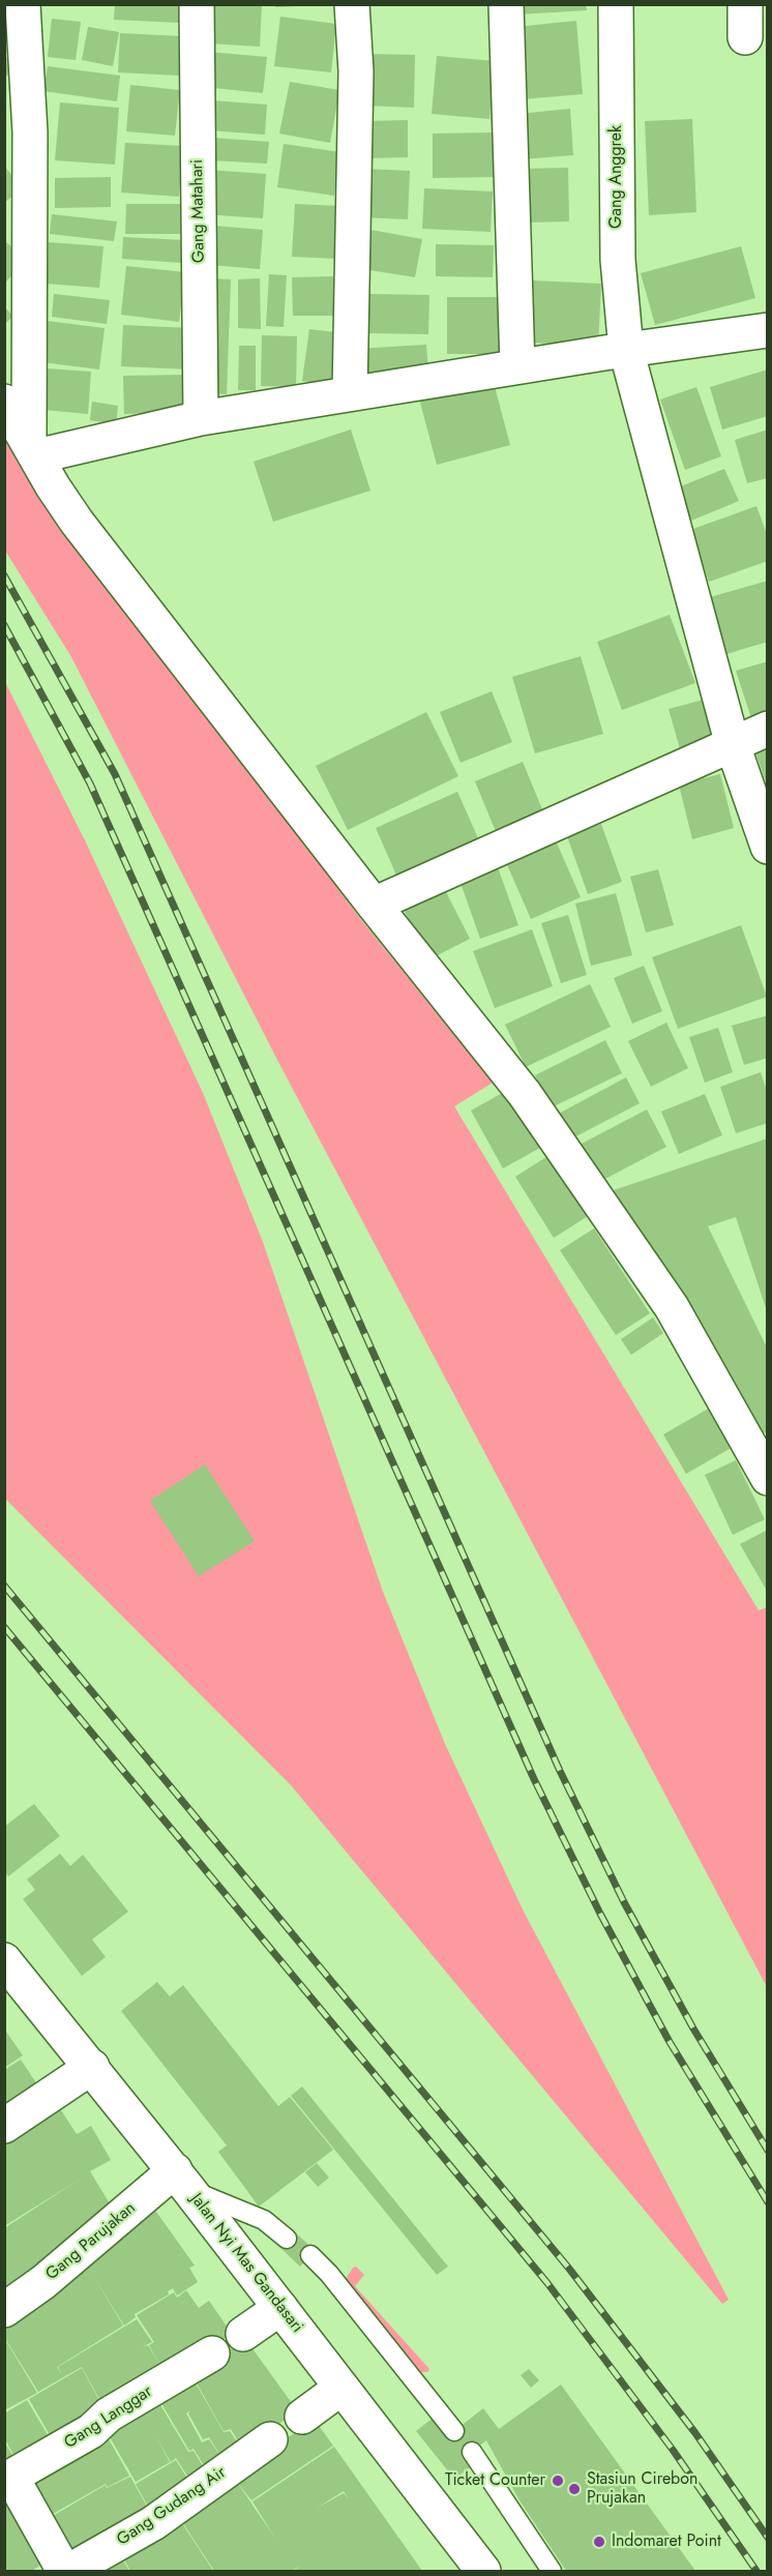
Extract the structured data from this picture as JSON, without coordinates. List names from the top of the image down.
{
  "streets": {
    "street": [
      "Gang Anggrek",
      "Gang Matahari",
      "Gang Parujakan",
      "Jalan Nyi Mas Gandasari",
      "Gang Langgar",
      "Gang Gudang Air"
    ]
  },
  "crossings": [
    ["Gang Parujakan", "Jalan Nyi Mas Gandasari"]
  ],
  "places": ["Ticket Counter", "Stasiun Cirebon Prujakan", "Indomaret Point"]
}
